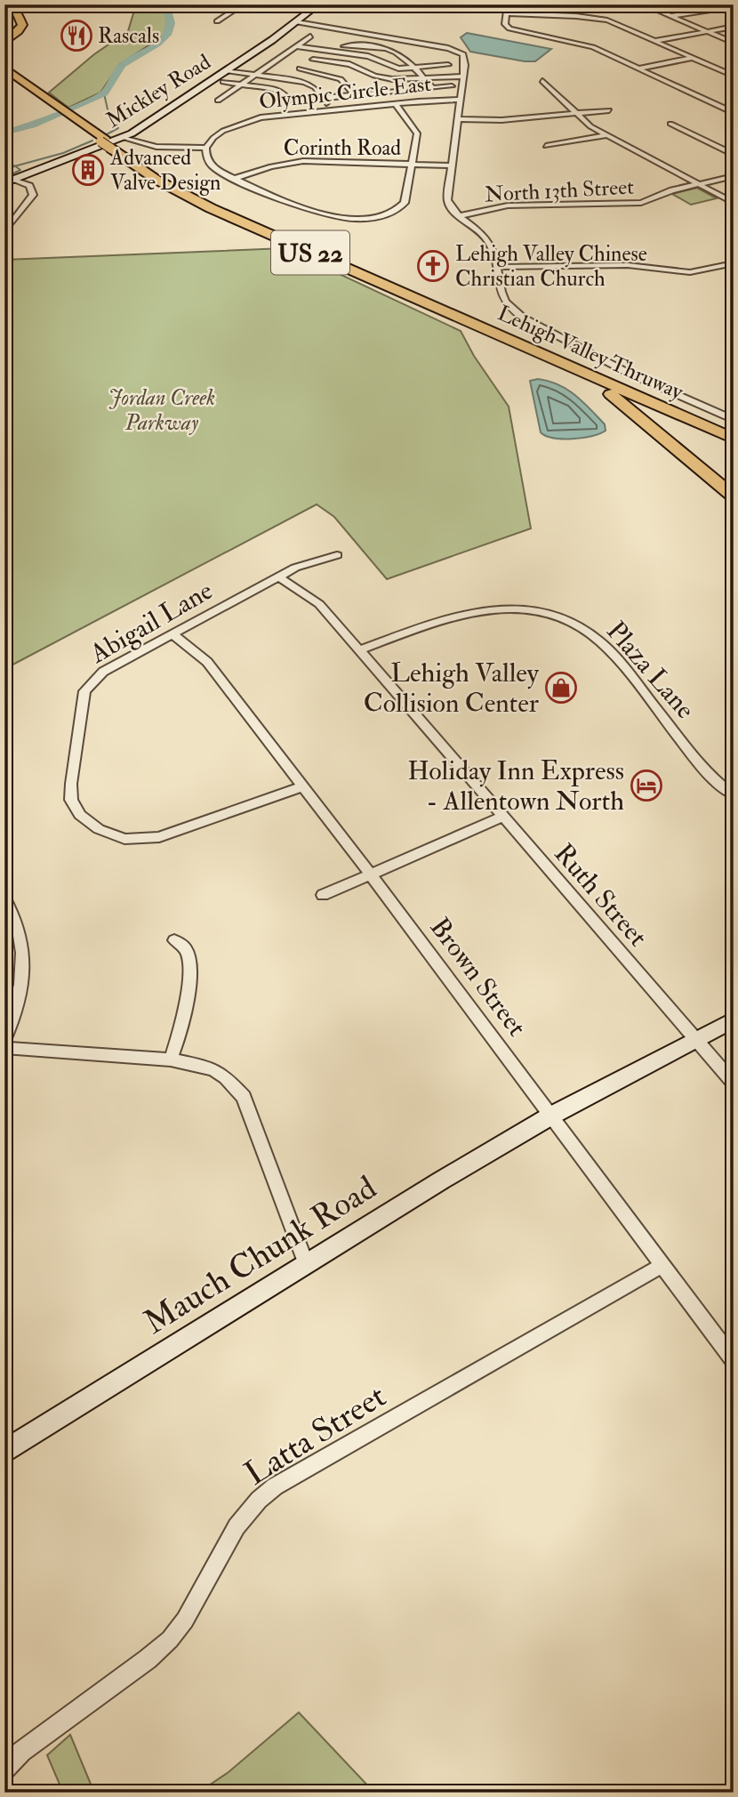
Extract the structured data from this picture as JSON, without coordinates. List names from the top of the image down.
{
  "streets": {
    "highway": ["US 22", "Lehigh Valley Thruway"],
    "street": [
      "Mickley Road",
      "Olympic Circle East",
      "Corinth Road",
      "North 13th Street",
      "Abigail Lane",
      "Plaza Lane",
      "Ruth Street",
      "Brown Street",
      "Mauch Chunk Road",
      "Latta Street"
    ]
  },
  "crossings": [
    ["Mickley Road", "Lehigh Valley Thruway"],
    ["Abigail Lane", "Ruth Street"],
    ["Abigail Lane", "Brown Street"],
    ["Plaza Lane", "Ruth Street"],
    ["Ruth Street", "Mauch Chunk Road"],
    ["Brown Street", "Mauch Chunk Road"],
    ["Brown Street", "Latta Street"]
  ],
  "parks": ["Jordan Creek Parkway"],
  "places": {
    "restaurant": ["Rascals"],
    "building": ["Advanced Valve Design"],
    "church": ["Lehigh Valley Chinese Christian Church"],
    "shop": ["Lehigh Valley Collision Center"],
    "hotel": ["Holiday Inn Express - Allentown North"]
  }
}
